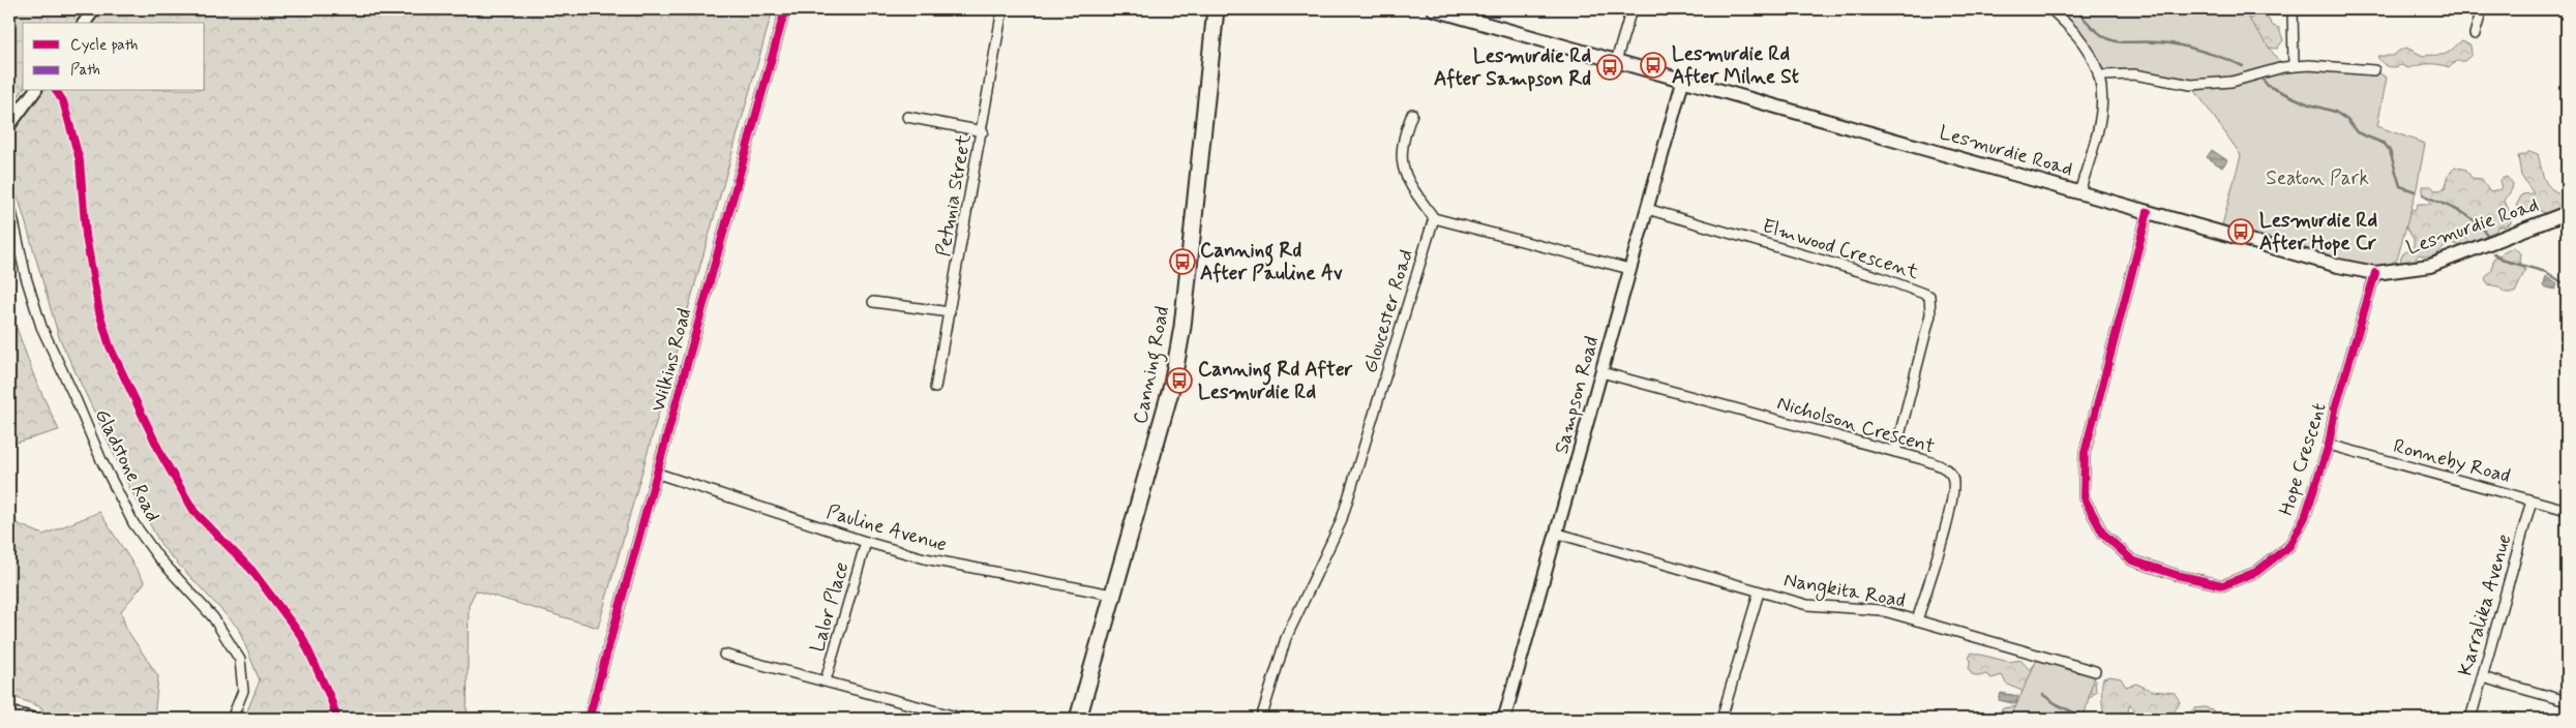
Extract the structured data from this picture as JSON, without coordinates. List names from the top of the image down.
{
  "streets": {
    "main road": ["Lesmurdie Road", "Canning Road"],
    "street": [
      "Petunia Street",
      "Elmwood Crescent",
      "Gloucester Road",
      "Wilkins Road",
      "Sampson Road",
      "Nicholson Crescent",
      "Hope Crescent",
      "Ronneby Road",
      "Gladstone Road",
      "Pauline Avenue",
      "Nangkita Road",
      "Karralika Avenue",
      "Lalor Place"
    ]
  },
  "crossings": [
    ["Lesmurdie Road", "Sampson Road"],
    ["Lesmurdie Road", "Hope Crescent"],
    ["Elmwood Crescent", "Sampson Road"],
    ["Elmwood Crescent", "Nicholson Crescent"],
    ["Wilkins Road", "Pauline Avenue"],
    ["Canning Road", "Pauline Avenue"],
    ["Sampson Road", "Nicholson Crescent"],
    ["Sampson Road", "Nangkita Road"],
    ["Nicholson Crescent", "Nangkita Road"],
    ["Hope Crescent", "Ronneby Road"],
    ["Ronneby Road", "Karralika Avenue"],
    ["Pauline Avenue", "Lalor Place"]
  ],
  "parks": ["Seaton Park"],
  "places": {
    "bus stop": [
      "Lesmurdie Rd After Milne St",
      "Lesmurdie Rd After Sampson Rd",
      "Lesmurdie Rd After Hope Cr",
      "Canning Rd After Pauline Av",
      "Canning Rd After Lesmurdie Rd"
    ]
  },
  "legend": ["Cycle path", "Path"]
}
